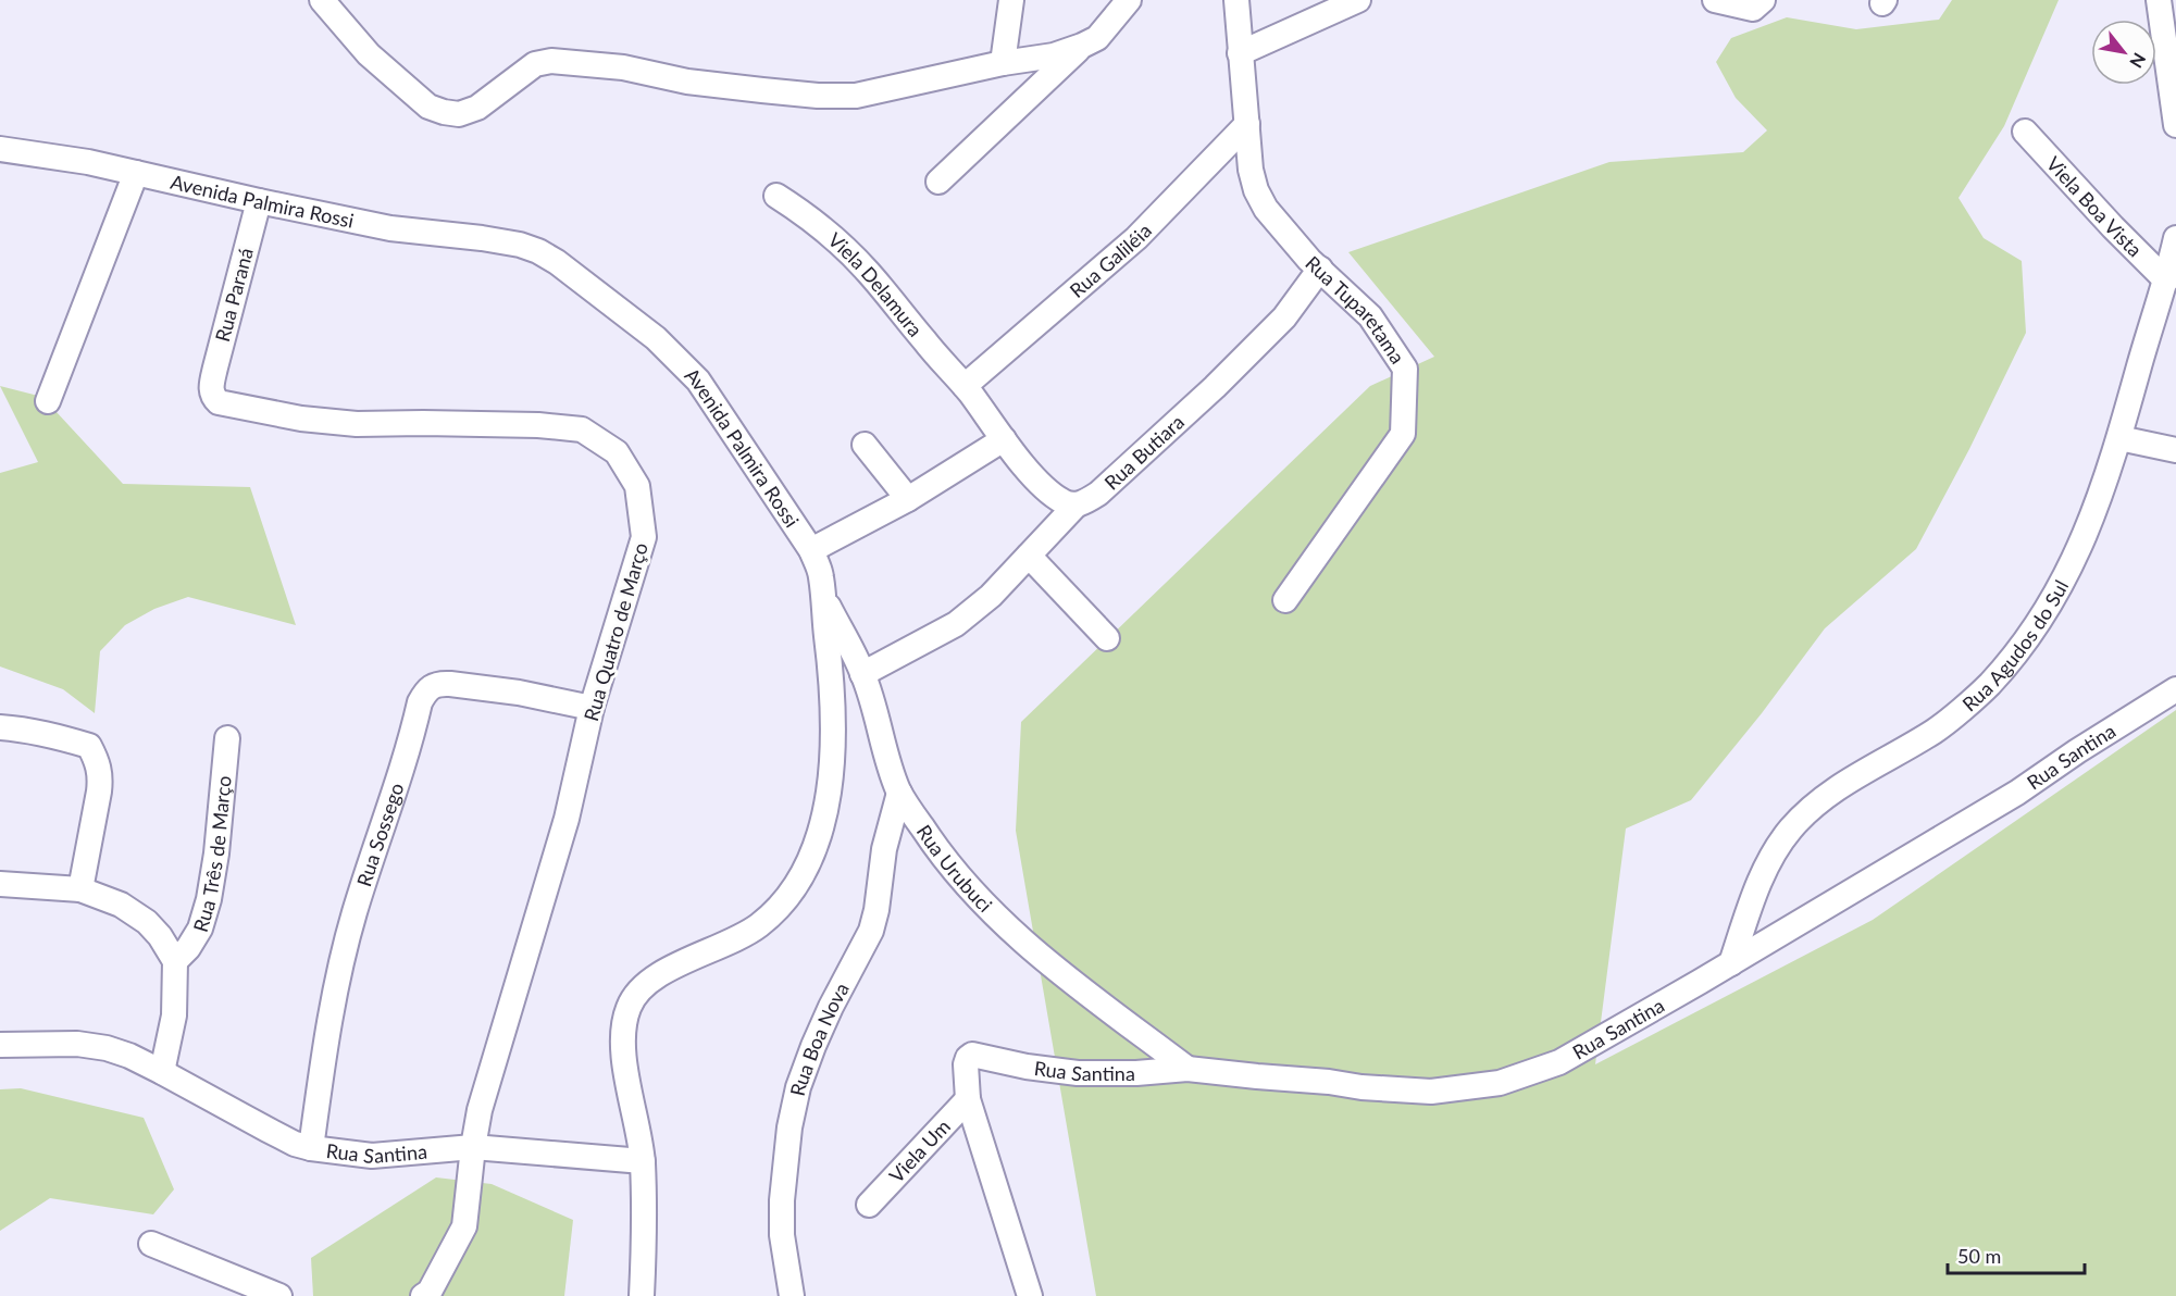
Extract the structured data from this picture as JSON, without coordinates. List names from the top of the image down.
{
  "streets": {
    "street": [
      "Avenida Palmira Rossi",
      "Viela Boa Vista",
      "Rua Galiléia",
      "Viela Delamura",
      "Rua Paraná",
      "Rua Tuparetama",
      "Rua Butiara",
      "Rua Quatro de Março",
      "Rua Agudos do Sul",
      "Rua Santina",
      "Rua Sossego",
      "Rua Três de Março",
      "Rua Urubuci",
      "Rua Boa Nova",
      "Viela Um"
    ]
  },
  "crossings": [
    ["Avenida Palmira Rossi", "Rua Paraná"],
    ["Avenida Palmira Rossi", "Rua Santina"],
    ["Avenida Palmira Rossi", "Rua Urubuci"],
    ["Viela Boa Vista", "Rua Agudos do Sul"],
    ["Rua Galiléia", "Viela Delamura"],
    ["Rua Galiléia", "Rua Tuparetama"],
    ["Rua Paraná", "Rua Quatro de Março"],
    ["Rua Tuparetama", "Rua Butiara"],
    ["Rua Butiara", "Rua Urubuci"],
    ["Rua Quatro de Março", "Rua Santina"],
    ["Rua Quatro de Março", "Rua Sossego"],
    ["Rua Agudos do Sul", "Rua Santina"],
    ["Rua Santina", "Rua Sossego"],
    ["Rua Santina", "Rua Urubuci"],
    ["Rua Santina", "Viela Um"],
    ["Rua Urubuci", "Rua Boa Nova"]
  ],
  "scale_bar": "50 m",
  "north": "bottom right"
}
